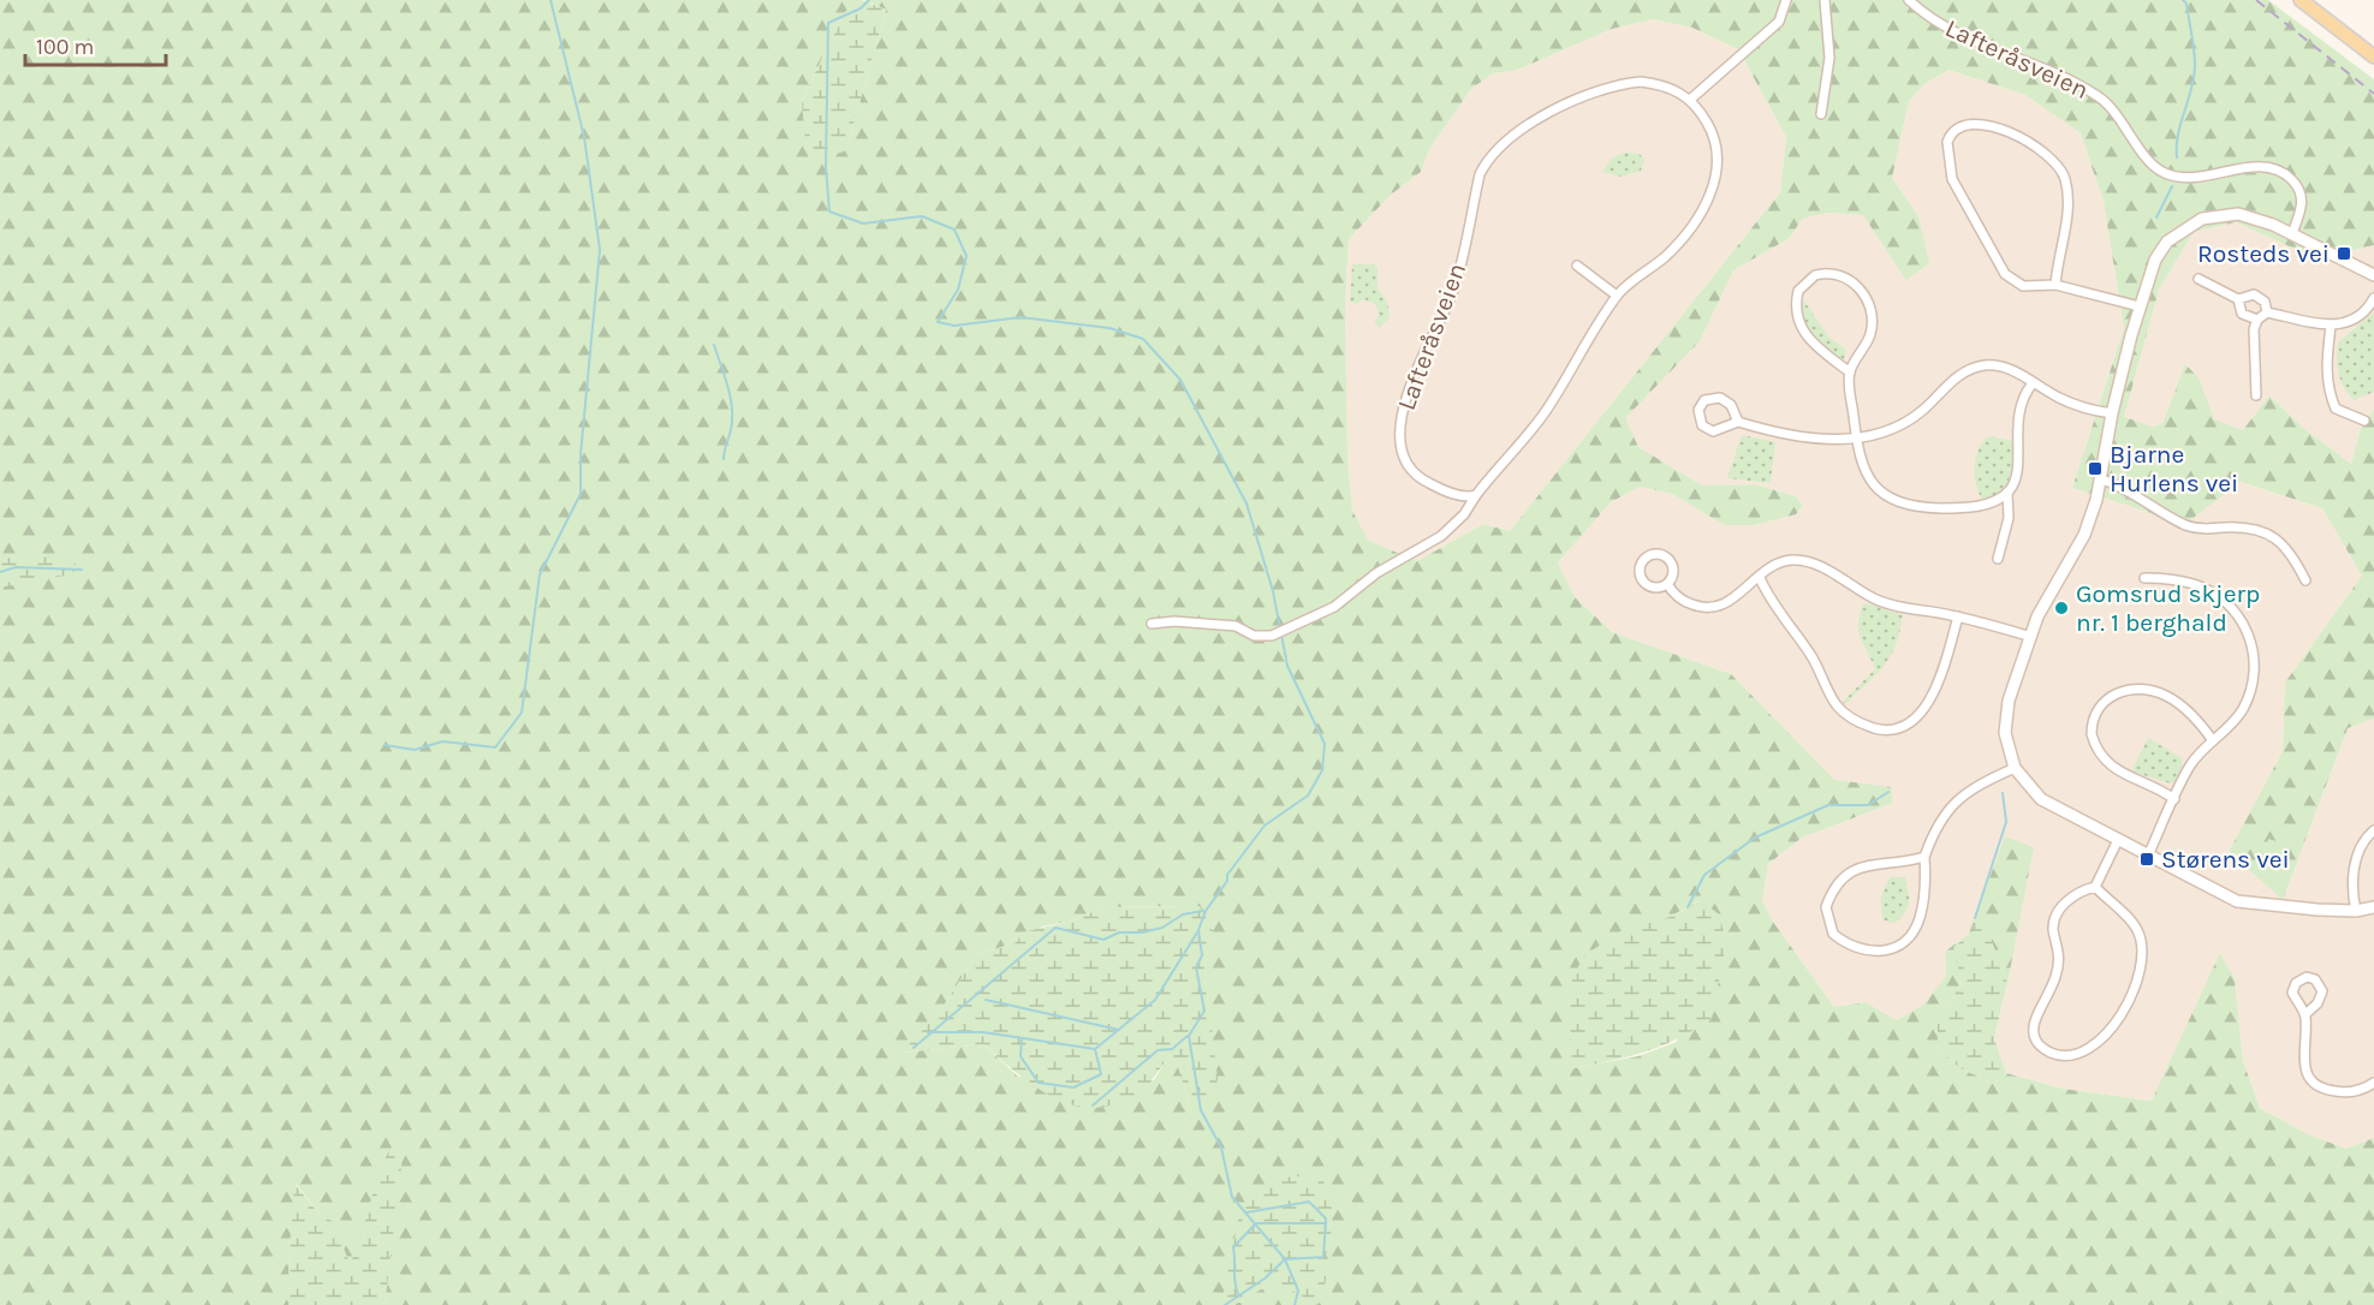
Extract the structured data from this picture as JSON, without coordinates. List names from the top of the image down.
{
  "streets": {
    "street": ["Lafteråsveien"]
  },
  "places": {
    "transit": ["Rosteds vei", "Bjarne Hurlens vei", "Størens vei"],
    "other": ["Gomsrud skjerp nr. 1 berghald"]
  },
  "scale_bar": "100 m"
}
